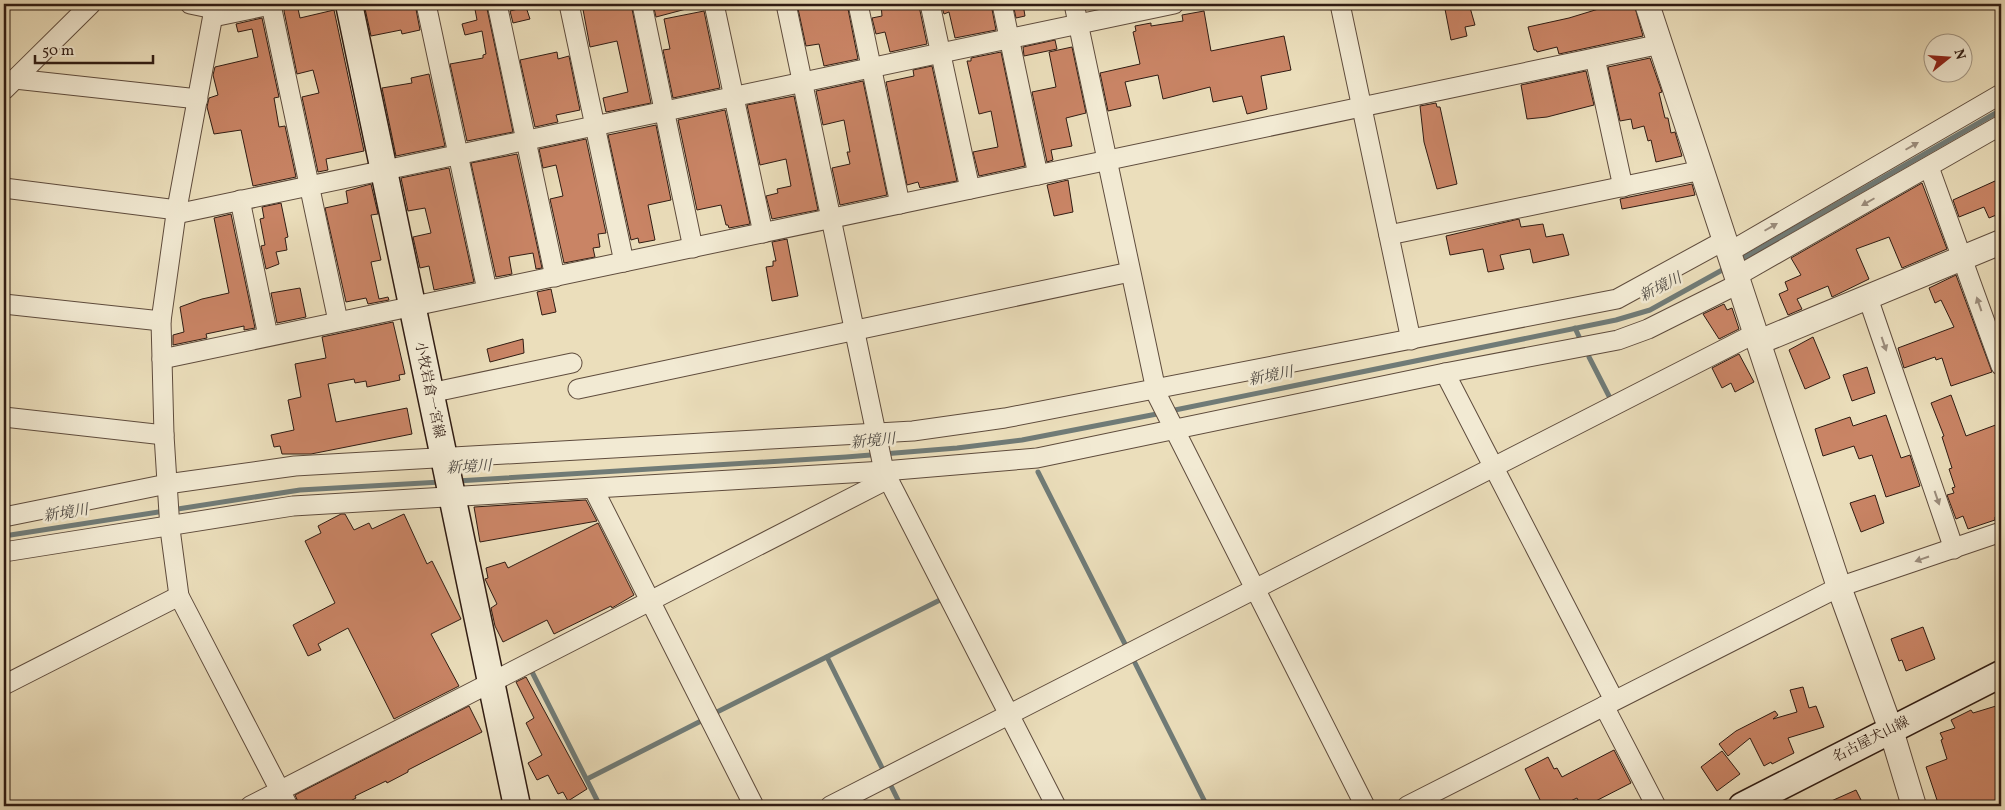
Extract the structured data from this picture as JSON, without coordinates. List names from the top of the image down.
{
  "streets": {
    "main road": ["小牧岩倉一宮線", "名古屋犬山線"]
  },
  "water": ["新境川"],
  "scale_bar": "50 m",
  "north": "right"
}
